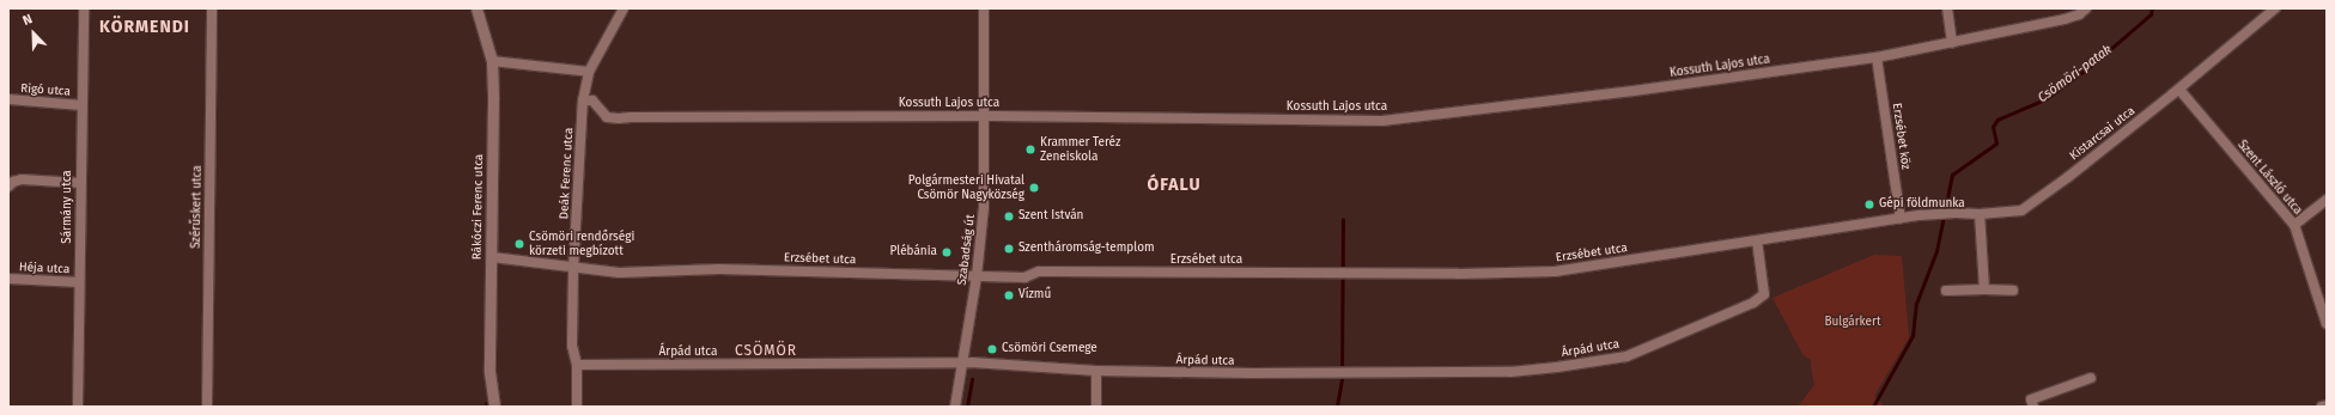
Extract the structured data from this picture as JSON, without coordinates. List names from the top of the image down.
{
  "streets": {
    "street": [
      "Kossuth Lajos utca",
      "Rigó utca",
      "Kistarcsai utca",
      "Erzsébet köz",
      "Deák Ferenc utca",
      "Szent László utca",
      "Sármány utca",
      "Szérűskert utca",
      "Rákóczi Ferenc utca",
      "Szabadság út",
      "Erzsébet utca",
      "Héja utca",
      "Árpád utca"
    ]
  },
  "crossings": [
    ["Kossuth Lajos utca", "Erzsébet köz"],
    ["Kossuth Lajos utca", "Deák Ferenc utca"],
    ["Kossuth Lajos utca", "Szabadság út"],
    ["Rigó utca", "Sármány utca"],
    ["Kistarcsai utca", "Szent László utca"],
    ["Kistarcsai utca", "Erzsébet utca"],
    ["Erzsébet köz", "Erzsébet utca"],
    ["Deák Ferenc utca", "Erzsébet utca"],
    ["Deák Ferenc utca", "Árpád utca"],
    ["Sármány utca", "Héja utca"],
    ["Rákóczi Ferenc utca", "Erzsébet utca"],
    ["Szabadság út", "Erzsébet utca"],
    ["Szabadság út", "Árpád utca"],
    ["Erzsébet utca", "Árpád utca"]
  ],
  "districts": ["KÖRMENDI", "ÓFALU", "CSÖMÖR"],
  "water": ["Csömöri-patak"],
  "parks": ["Bulgárkert"],
  "places": [
    "Krammer Teréz Zeneiskola",
    "Polgármesteri Hivatal Csömör Nagyközség",
    "Gépi földmunka",
    "Szent István",
    "Csömöri rendőrségi körzeti megbízott",
    "Szentháromság-templom",
    "Plébánia",
    "Vízmű",
    "Csömöri Csemege"
  ],
  "north": "top left"
}
